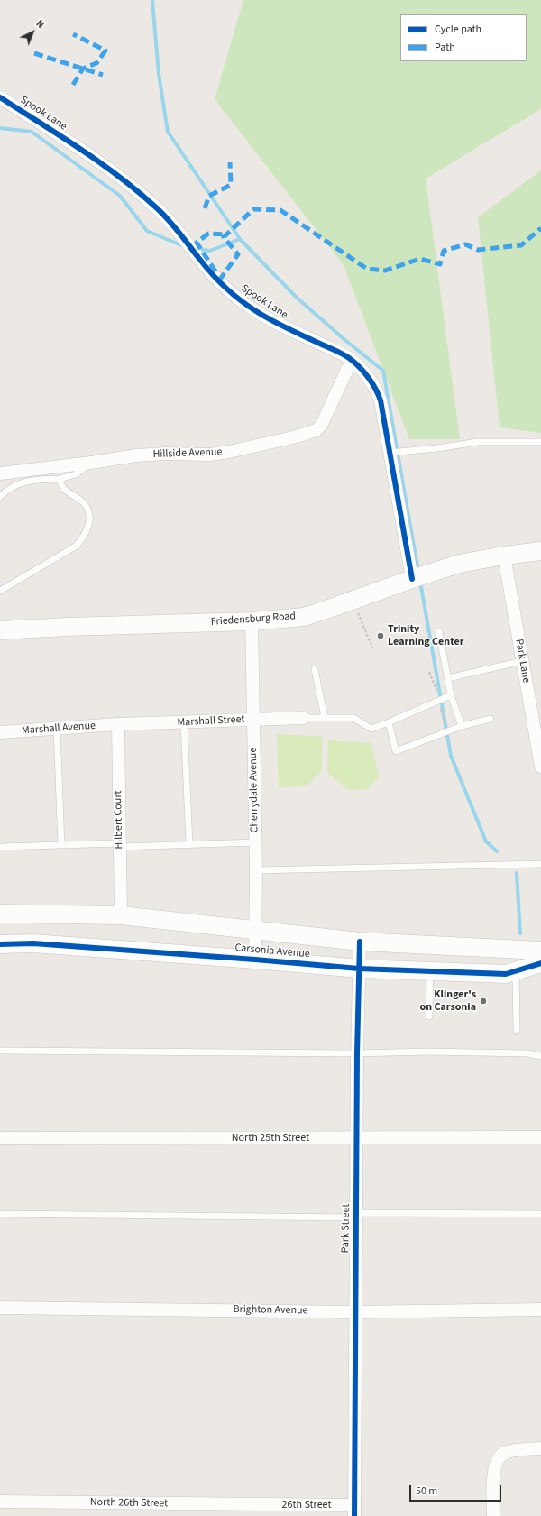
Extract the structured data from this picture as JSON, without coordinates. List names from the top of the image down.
{
  "streets": {
    "street": [
      "Spook Lane",
      "Hillside Avenue",
      "Friedensburg Road",
      "Park Lane",
      "Marshall Street",
      "Marshall Avenue",
      "Cherrydale Avenue",
      "Hilbert Court",
      "Carsonia Avenue",
      "North 25th Street",
      "Park Street",
      "Brighton Avenue",
      "North 26th Street",
      "26th Street"
    ]
  },
  "crossings": [
    ["Spook Lane", "Hillside Avenue"],
    ["Spook Lane", "Friedensburg Road"],
    ["Friedensburg Road", "Park Lane"],
    ["Friedensburg Road", "Cherrydale Avenue"],
    ["Marshall Street", "Marshall Avenue"],
    ["Marshall Street", "Cherrydale Avenue"],
    ["Marshall Street", "Hilbert Court"],
    ["Marshall Avenue", "Hilbert Court"],
    ["Cherrydale Avenue", "Carsonia Avenue"],
    ["Hilbert Court", "Carsonia Avenue"],
    ["Carsonia Avenue", "Park Street"],
    ["North 25th Street", "Park Street"],
    ["Park Street", "Brighton Avenue"],
    ["Park Street", "26th Street"],
    ["North 26th Street", "26th Street"]
  ],
  "places": ["Trinity Learning Center", "Klinger's on Carsonia"],
  "legend": ["Cycle path", "Path"],
  "scale_bar": "50 m",
  "north": "top right"
}
